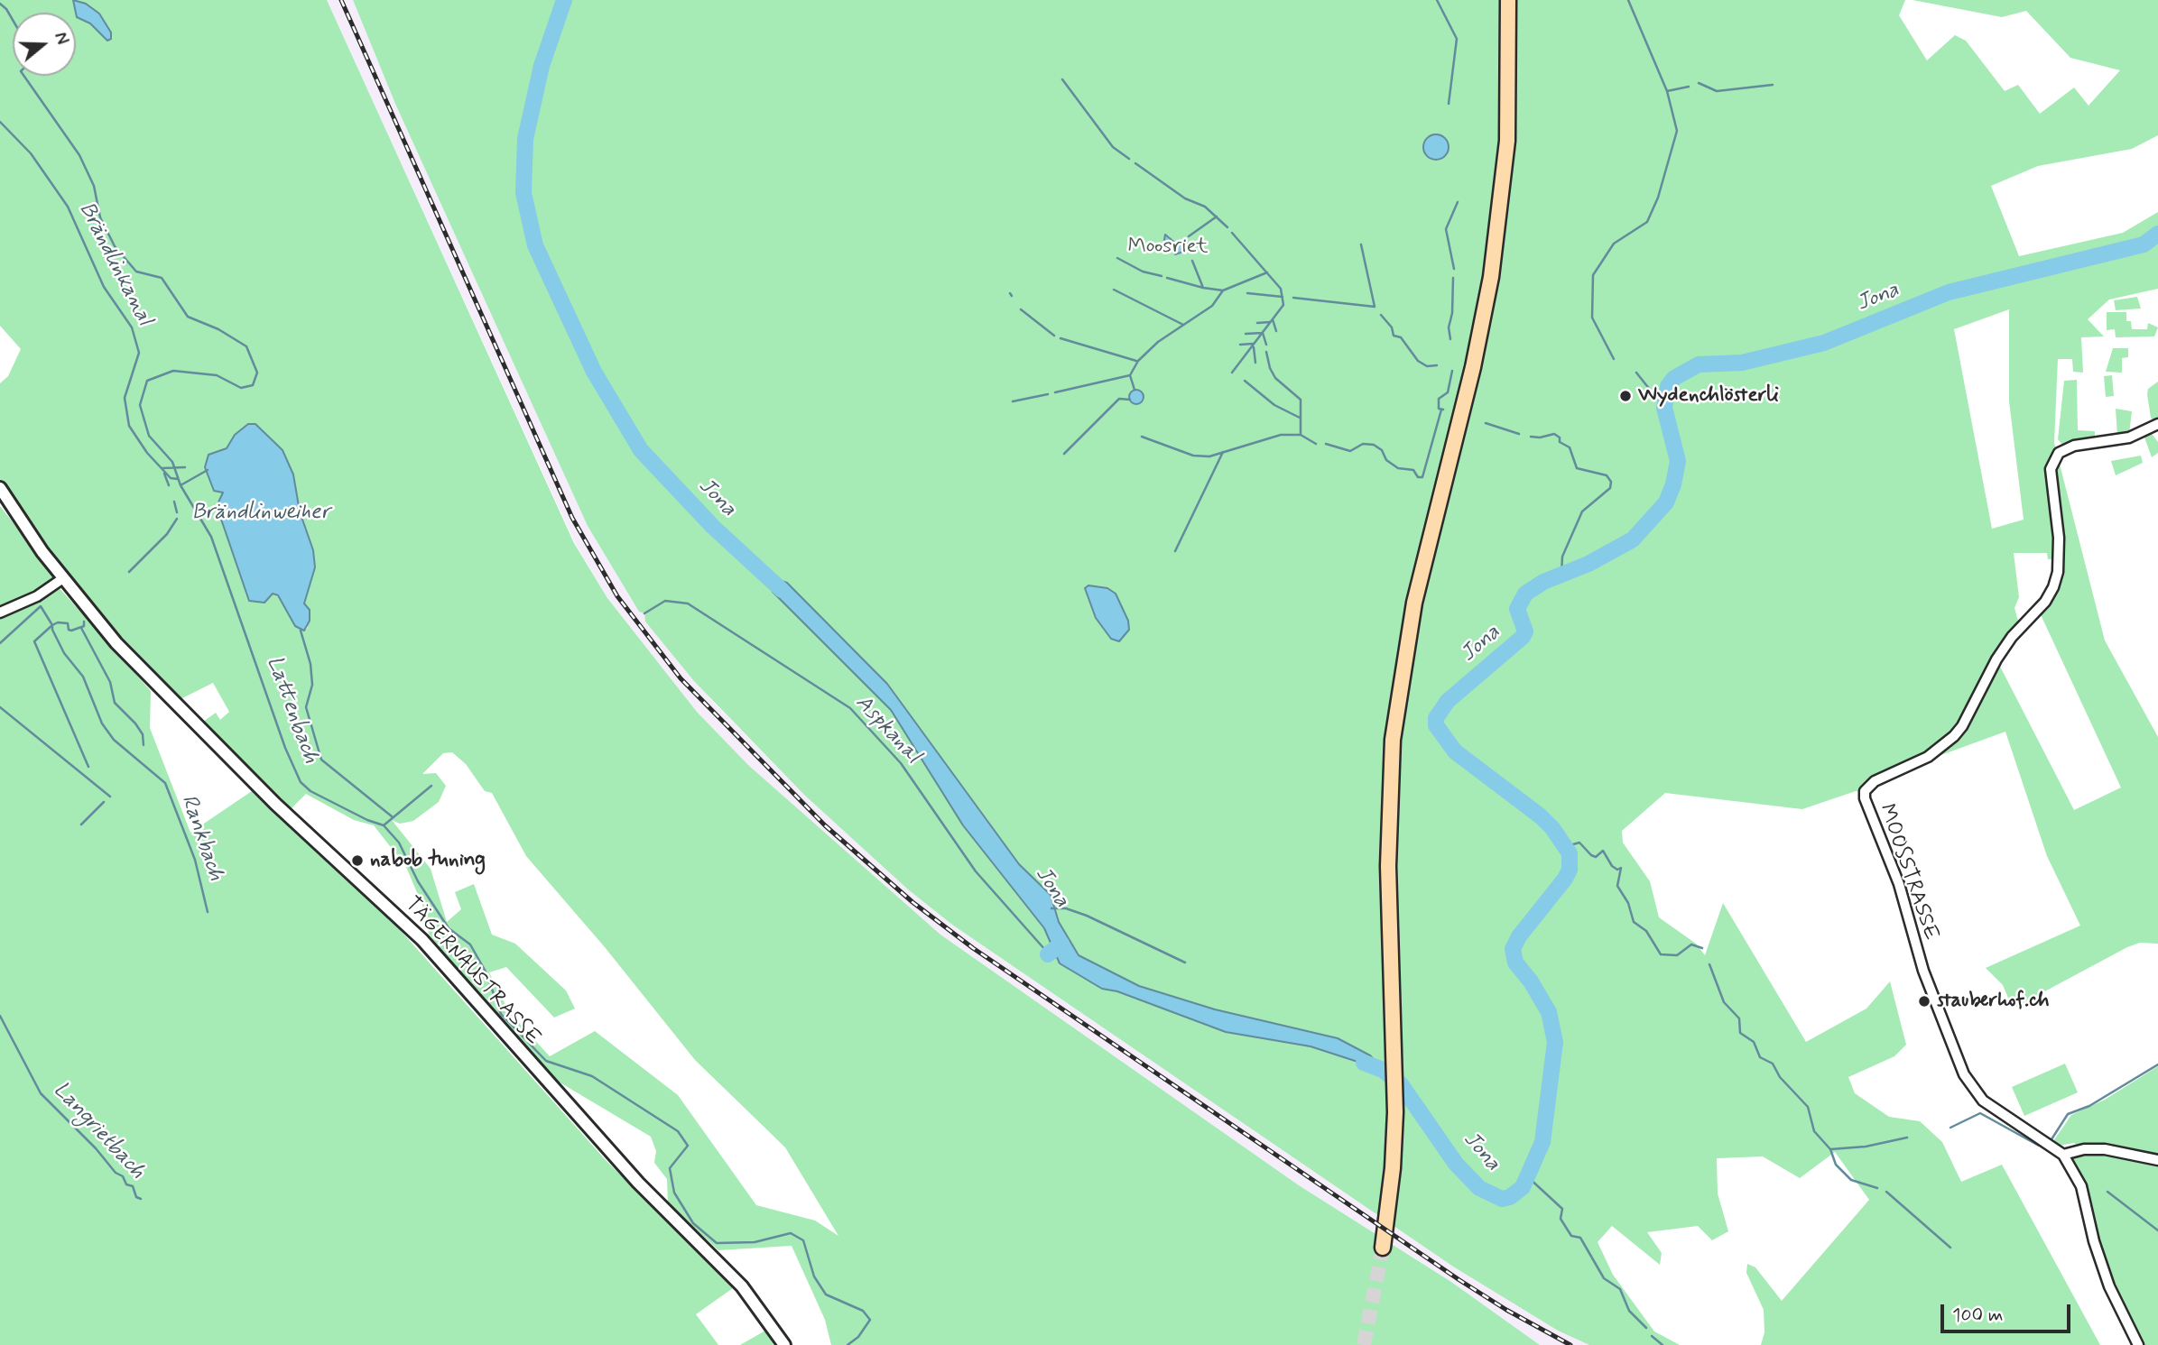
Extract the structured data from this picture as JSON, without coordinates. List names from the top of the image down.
{
  "streets": {
    "street": ["MOOSSTRASSE", "TÄGERNAUSTRASSE"]
  },
  "water": [
    "Brändlinkanal",
    "Jona",
    "Brändlinweiher",
    "Lattenbach",
    "Aspkanal",
    "Rankbach",
    "Langrietbach"
  ],
  "parks": ["Moosriet"],
  "places": ["Wydenchlösterli", "nabob tuning", "stauberhof.ch"],
  "scale_bar": "100 m",
  "north": "right"
}
